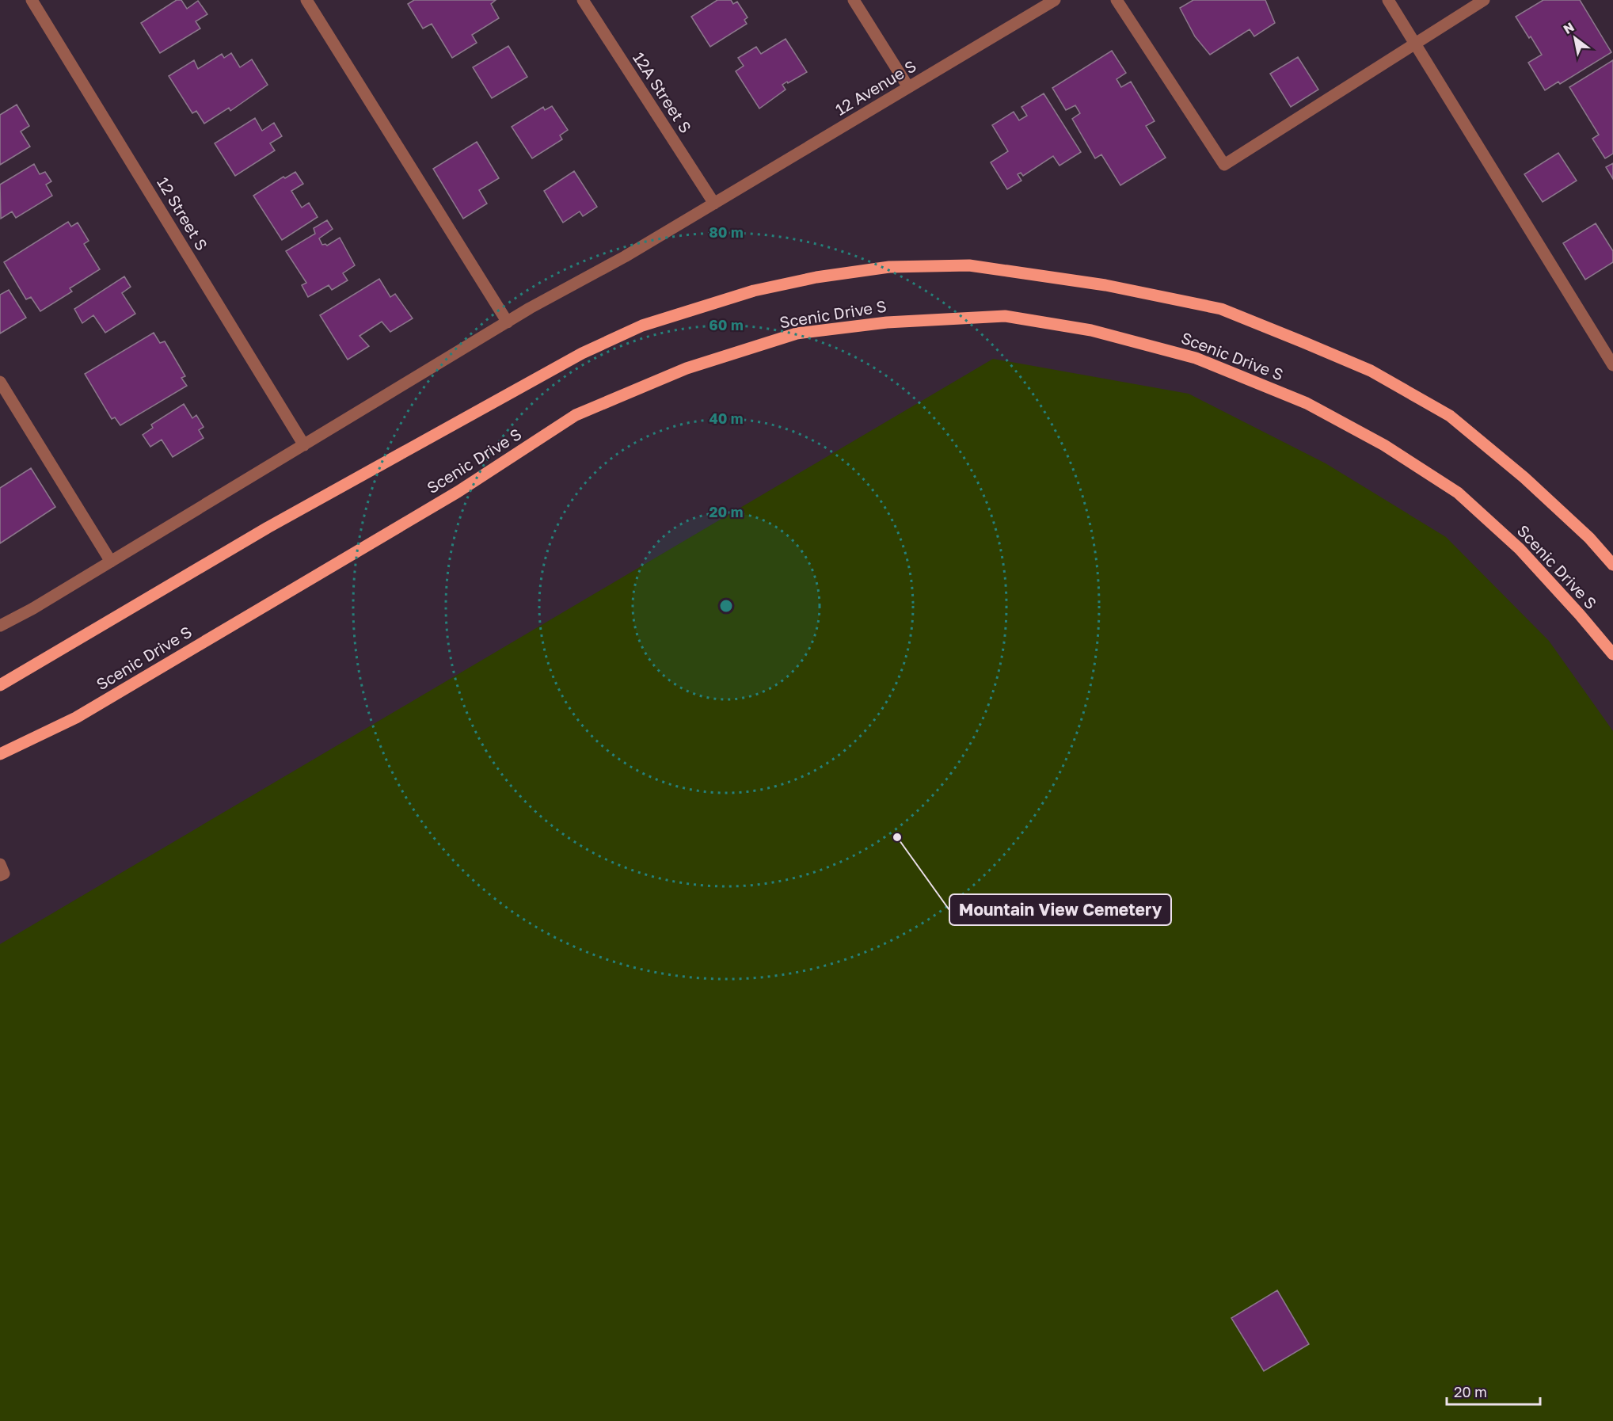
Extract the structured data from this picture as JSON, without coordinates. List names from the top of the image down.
{
  "streets": {
    "main road": ["Scenic Drive S"],
    "street": ["12 Avenue S", "12A Street S", "12 Street S"]
  },
  "crossings": [
    ["12 Avenue S", "12A Street S"]
  ],
  "places": ["Mountain View Cemetery"],
  "scale_bar": "20 m",
  "north": "top left",
  "rings": [
    "80 m",
    "60 m",
    "40 m",
    "20 m"
  ]
}
